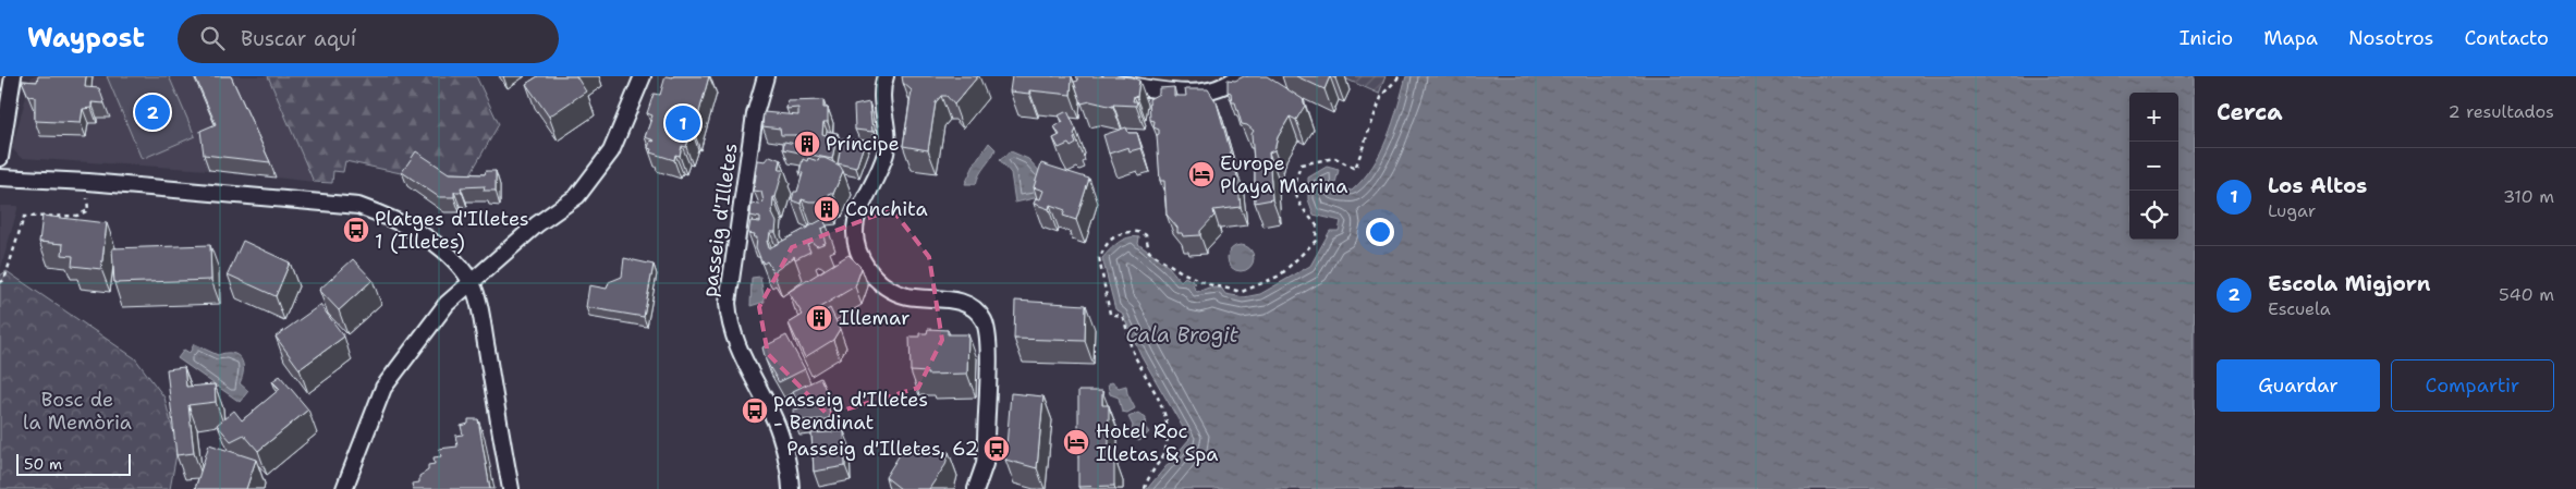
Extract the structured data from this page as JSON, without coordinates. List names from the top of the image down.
{
  "streets": {
    "street": ["passeig d'Illetes"]
  },
  "water": ["Cala Brogit"],
  "parks": ["Bosc de la Memòria"],
  "places": {
    "building": ["Príncipe", "Conchita", "Illemar"],
    "hotel": ["Europe Playa Marina", "Hotel Roc Illetas & Spa"],
    "bus stop": ["Platges d'Illetes 1 (Illetes)", "passeig d'Illetes - Bendinat", "Passeig d'Illetes, 62"]
  },
  "scale_bar": "50 m",
  "page": {
    "header": "Waypost",
    "search": "Buscar aquí",
    "nav": [
      "Inicio",
      "Mapa",
      "Nosotros",
      "Contacto"
    ],
    "heading": ["Cerca", "2 resultados"],
    "map_buttons": ["+", "−"],
    "pins": ["2", "1"],
    "list": [
      {
        "mark": "1",
        "name": "Los Altos",
        "note": "Lugar",
        "value": "310 m"
      },
      {
        "mark": "2",
        "name": "Escola Migjorn",
        "note": "Escuela",
        "value": "540 m"
      }
    ],
    "buttons": ["Guardar", "Compartir"],
    "scale": "50 m"
  }
}
